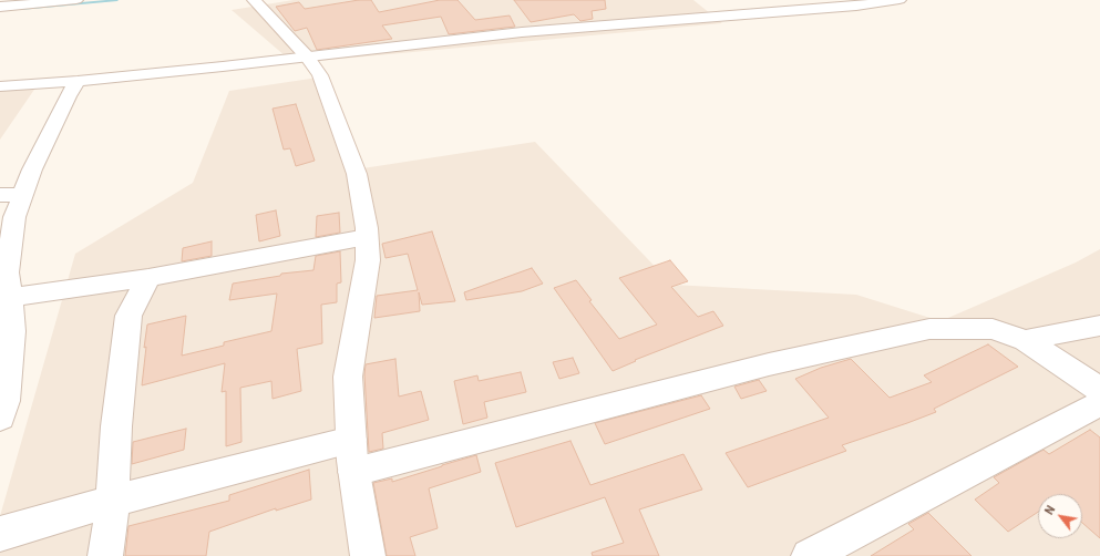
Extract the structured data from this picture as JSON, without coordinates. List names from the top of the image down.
{
  "north": "top left"
}
